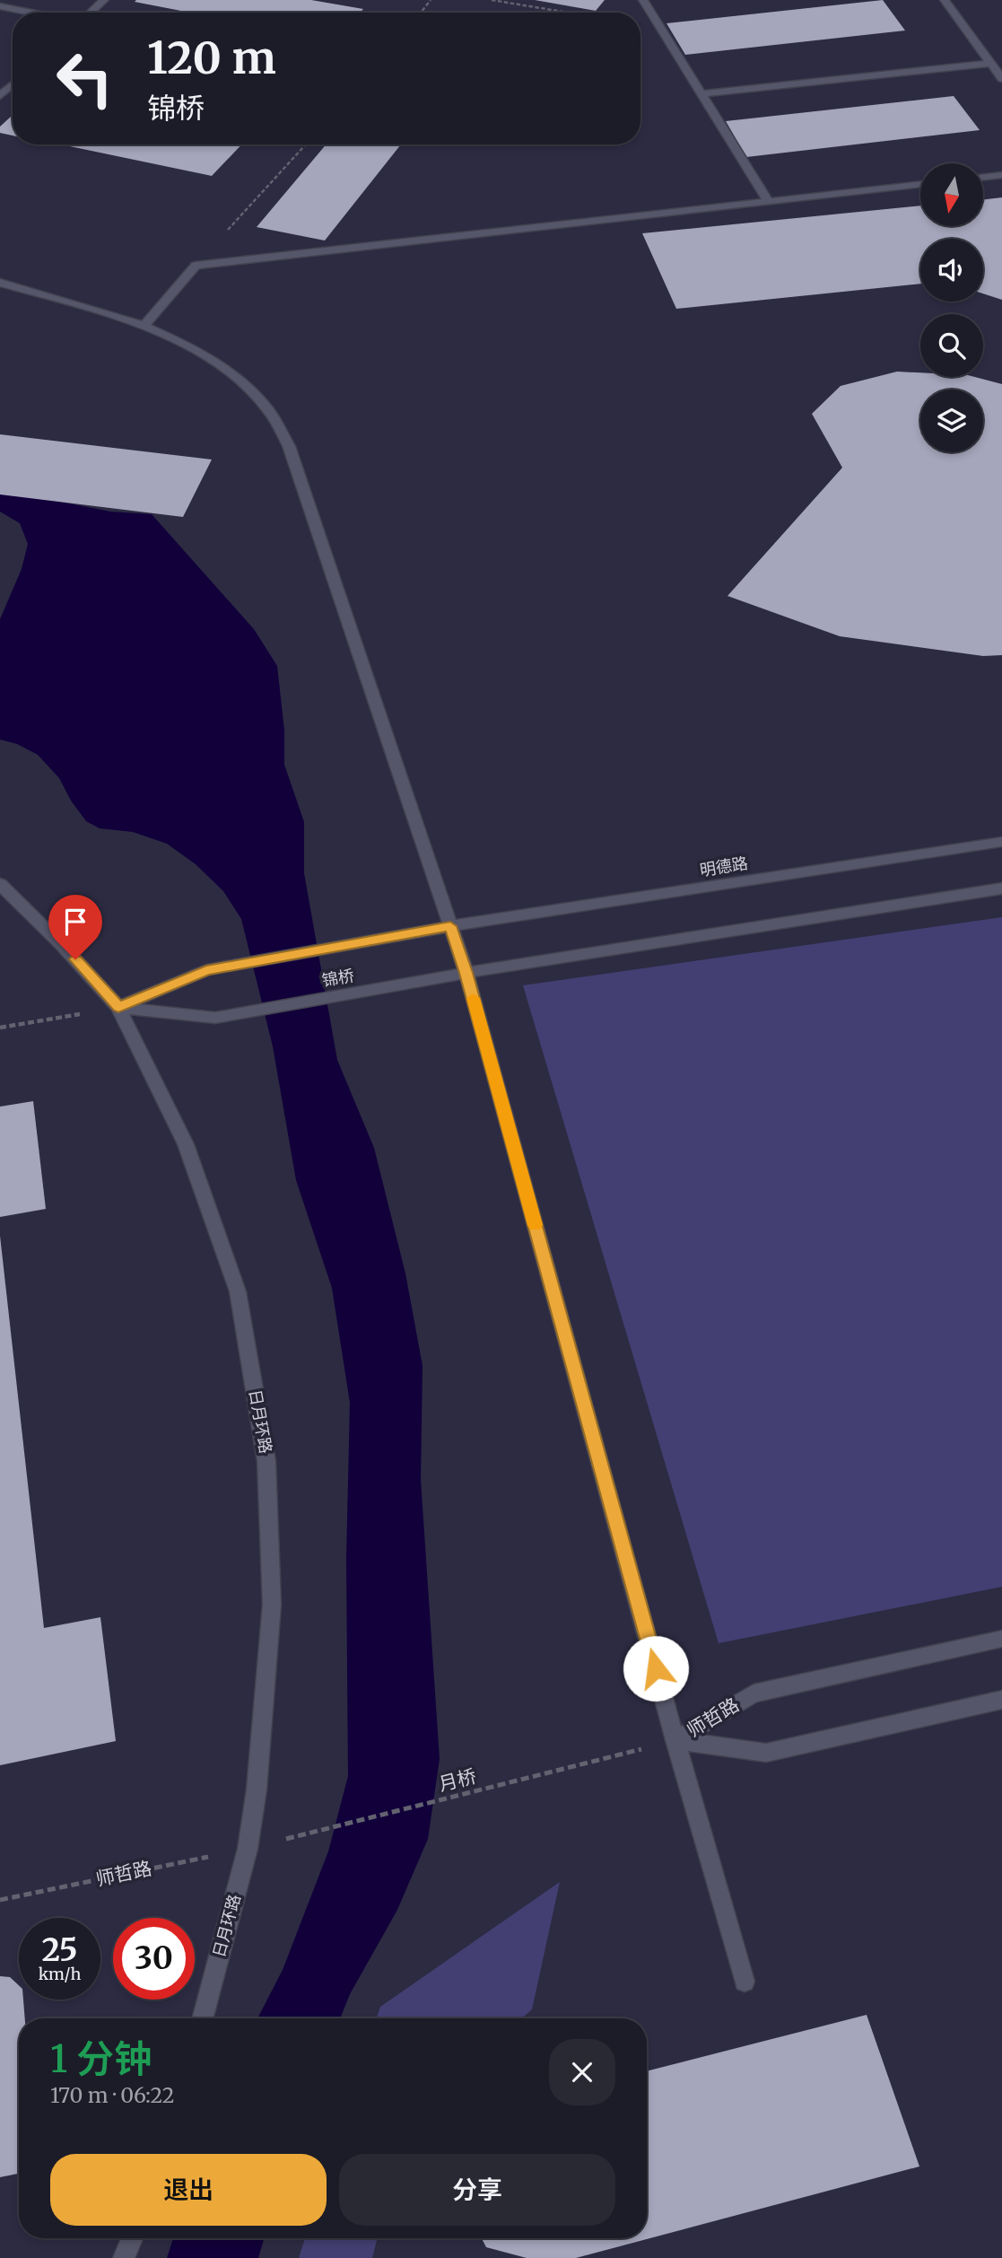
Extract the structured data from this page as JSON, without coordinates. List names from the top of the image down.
{
  "streets": {
    "street": [
      "明德路",
      "锦桥",
      "日月环路",
      "师哲路"
    ],
    "path": ["月桥"]
  },
  "crossings": [
    ["明德路", "锦桥"],
    ["锦桥", "日月环路"],
    ["日月环路", "师哲路"],
    ["日月环路", "月桥"],
    ["师哲路", "月桥"]
  ],
  "north": "bottom",
  "page": {
    "turn": ["120 m", "锦桥"],
    "speed": "25 km/h",
    "limit": "30",
    "heading": ["1 分钟", "170 m · 06:22"],
    "buttons": ["退出", "分享"]
  }
}
